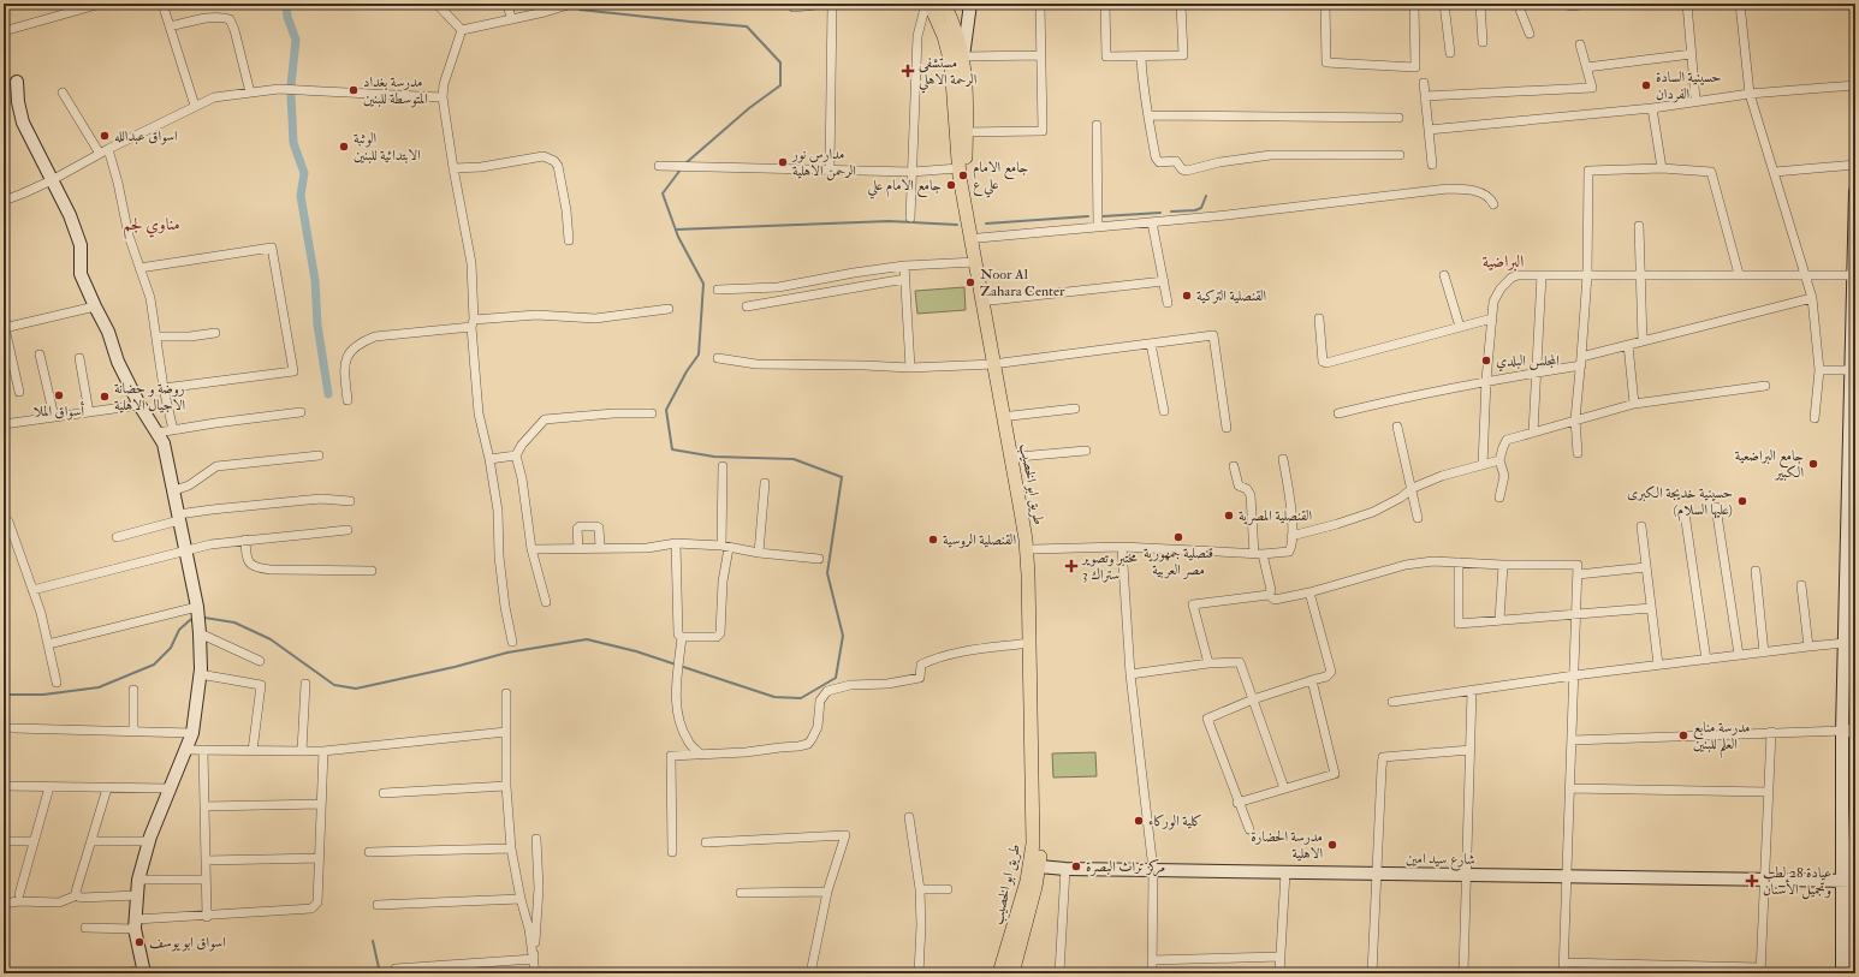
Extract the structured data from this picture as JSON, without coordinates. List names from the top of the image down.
{
  "streets": {
    "main road": ["طريق ابو الخصيب"],
    "street": ["شارع سيد امين"]
  },
  "crossings": [
    ["طريق ابو الخصيب", "شارع سيد امين"]
  ],
  "districts": ["مناوي لجم", "البراضية"],
  "places": {
    "health": ["مستشفى الرحمة الاهلي", "مختبر وتصوير ستراك 3", "عيادة 28 لطب وتجميل الأسنان"],
    "other": [
      "حسينية السادة الفردان",
      "مدرسة بغداد المتوسطة للبنين",
      "اسواق عبدالله",
      "الوثبة الابتدائية للبنين",
      "مدارس نور الرحمن الاهلية",
      "جامع الامام علي ع",
      "جامع الامام علي",
      "Noor Al Zahara Center",
      "القنصلية التركية",
      "المجلس البلدي",
      "أسواق الملا",
      "روضة و حضانة الاجيال الاهلية",
      "جامع البراضعية الكبير",
      "حسينية خديجة الكبرى (عليها السلام)",
      "القنصلية المصرية",
      "قنصلية جمهورية مصر العربية",
      "القنصلية الروسية",
      "مدرسة منابع العلم للبنين",
      "كلية الوركاء",
      "مدرسة الحضارة الاهلية",
      "مركز تراث البصرة",
      "اسواق ابو يوسف"
    ]
  }
}
